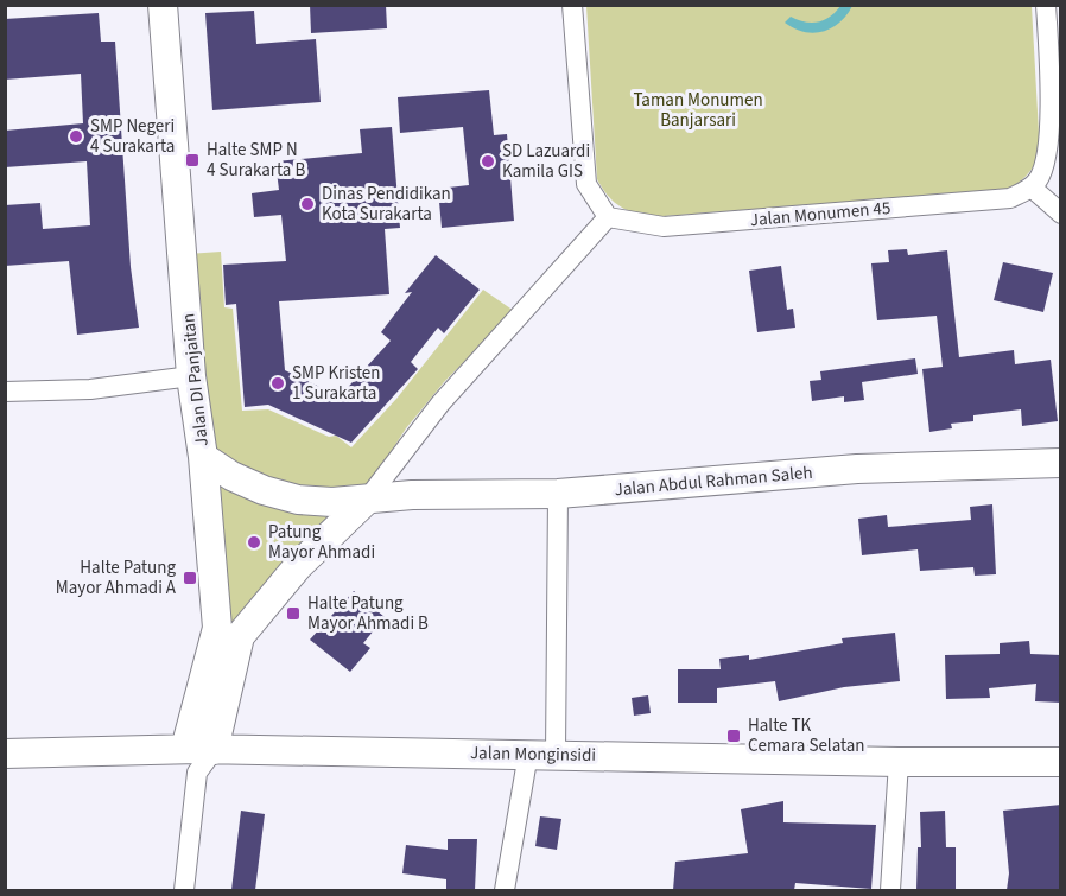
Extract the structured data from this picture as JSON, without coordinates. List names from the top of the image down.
{
  "streets": {
    "main road": ["Jalan DI Panjaitan", "Jalan Abdul Rahman Saleh", "Jalan Monginsidi"],
    "street": ["Jalan Monumen 45"]
  },
  "crossings": [
    ["Jalan DI Panjaitan", "Jalan Abdul Rahman Saleh"],
    ["Jalan DI Panjaitan", "Jalan Monginsidi"]
  ],
  "parks": ["Taman Monumen Banjarsari"],
  "places": {
    "other": [
      "SMP Negeri 4 Surakarta",
      "SD Lazuardi Kamila GIS",
      "Dinas Pendidikan Kota Surakarta",
      "SMP Kristen 1 Surakarta",
      "Patung Mayor Ahmadi"
    ],
    "transit": [
      "Halte SMP N 4 Surakarta B",
      "Halte Patung Mayor Ahmadi A",
      "Halte Patung Mayor Ahmadi B",
      "Halte TK Cemara Selatan"
    ]
  }
}
